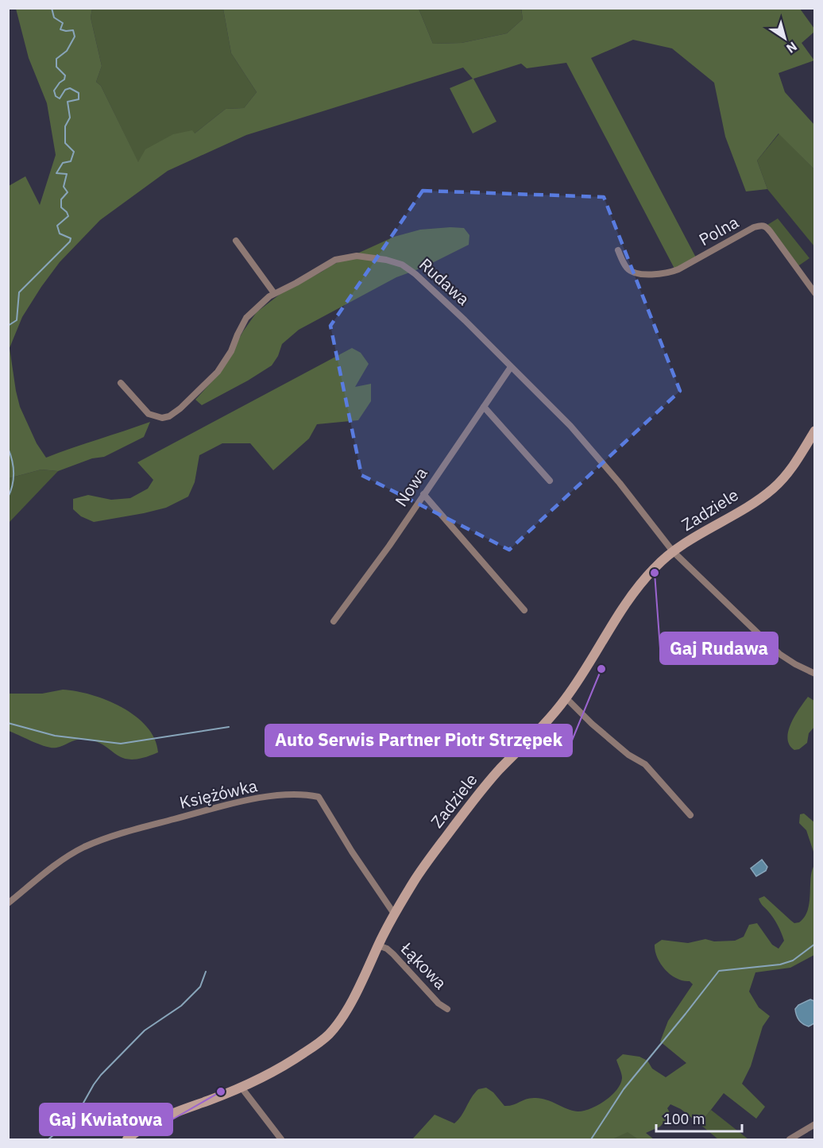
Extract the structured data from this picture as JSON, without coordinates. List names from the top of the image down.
{
  "streets": {
    "street": [
      "Polna",
      "Rudawa",
      "Nowa",
      "Zadziele",
      "Księżówka",
      "Łąkowa"
    ]
  },
  "crossings": [
    ["Rudawa", "Nowa"],
    ["Rudawa", "Zadziele"],
    ["Zadziele", "Księżówka"],
    ["Zadziele", "Łąkowa"]
  ],
  "places": ["Gaj Rudawa", "Auto Serwis Partner Piotr Strzępek", "Gaj Kwiatowa"],
  "scale_bar": "100 m",
  "north": "bottom right"
}
